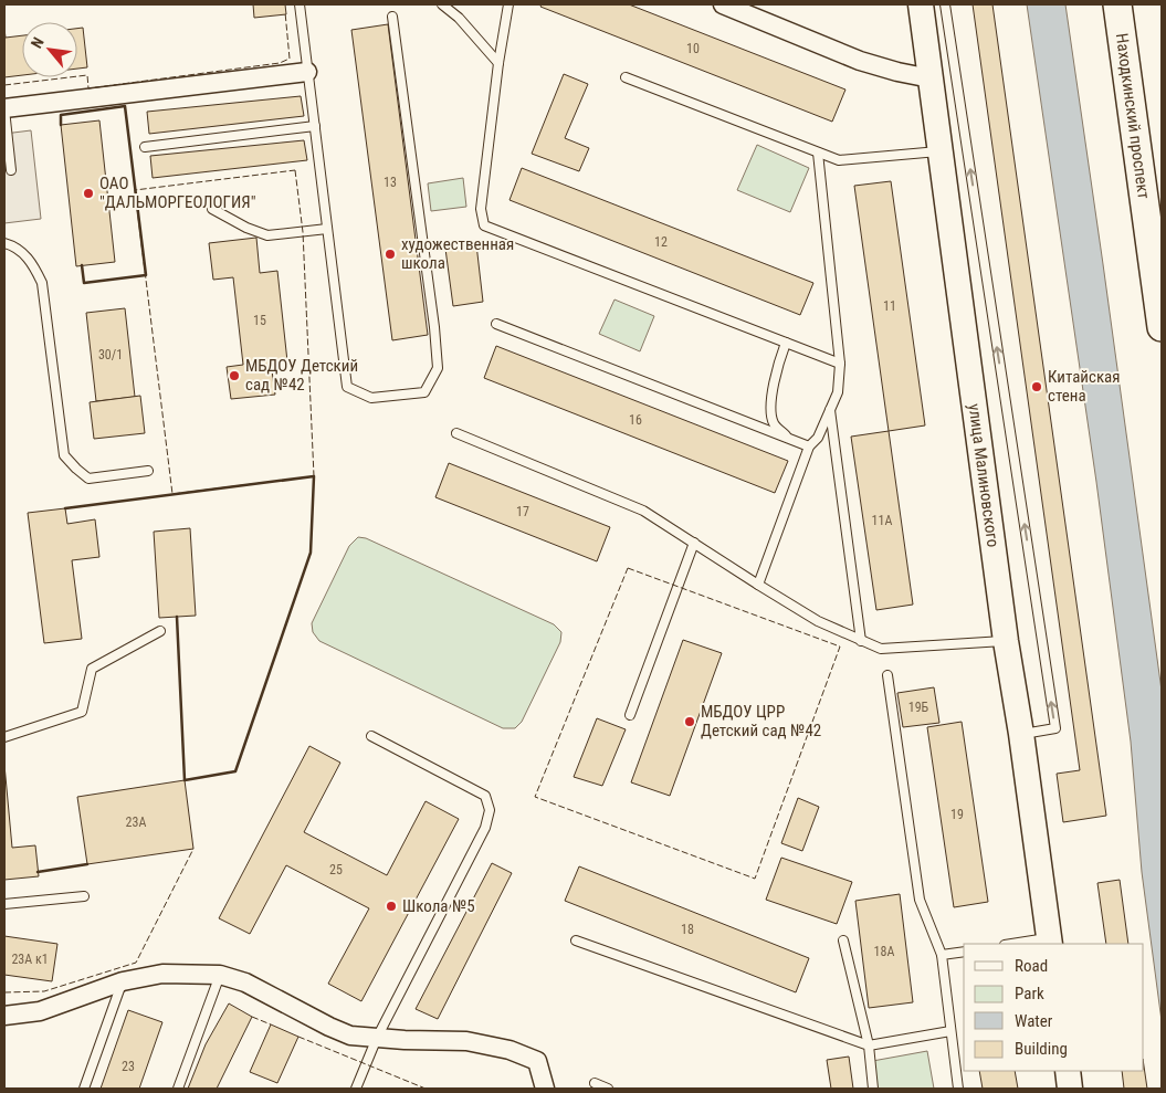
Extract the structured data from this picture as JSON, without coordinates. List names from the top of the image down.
{
  "streets": {
    "main road": ["Находкинский проспект", "улица Малиновского"]
  },
  "places": [
    "ОАО \"ДАЛЬМОРГЕОЛОГИЯ\"",
    "художественная школа",
    "МБДОУ Детский сад №42",
    "Китайская стена",
    "МБДОУ ЦРР Детский сад №42",
    "Школа №5"
  ],
  "house_numbers": [
    "10",
    "13",
    "12",
    "11",
    "15",
    "30/1",
    "16",
    "17",
    "11А",
    "19Б",
    "19",
    "23А",
    "25",
    "18",
    "18А",
    "23А к1",
    "23"
  ],
  "legend": [
    "Road",
    "Park",
    "Water",
    "Building"
  ],
  "north": "top left"
}
